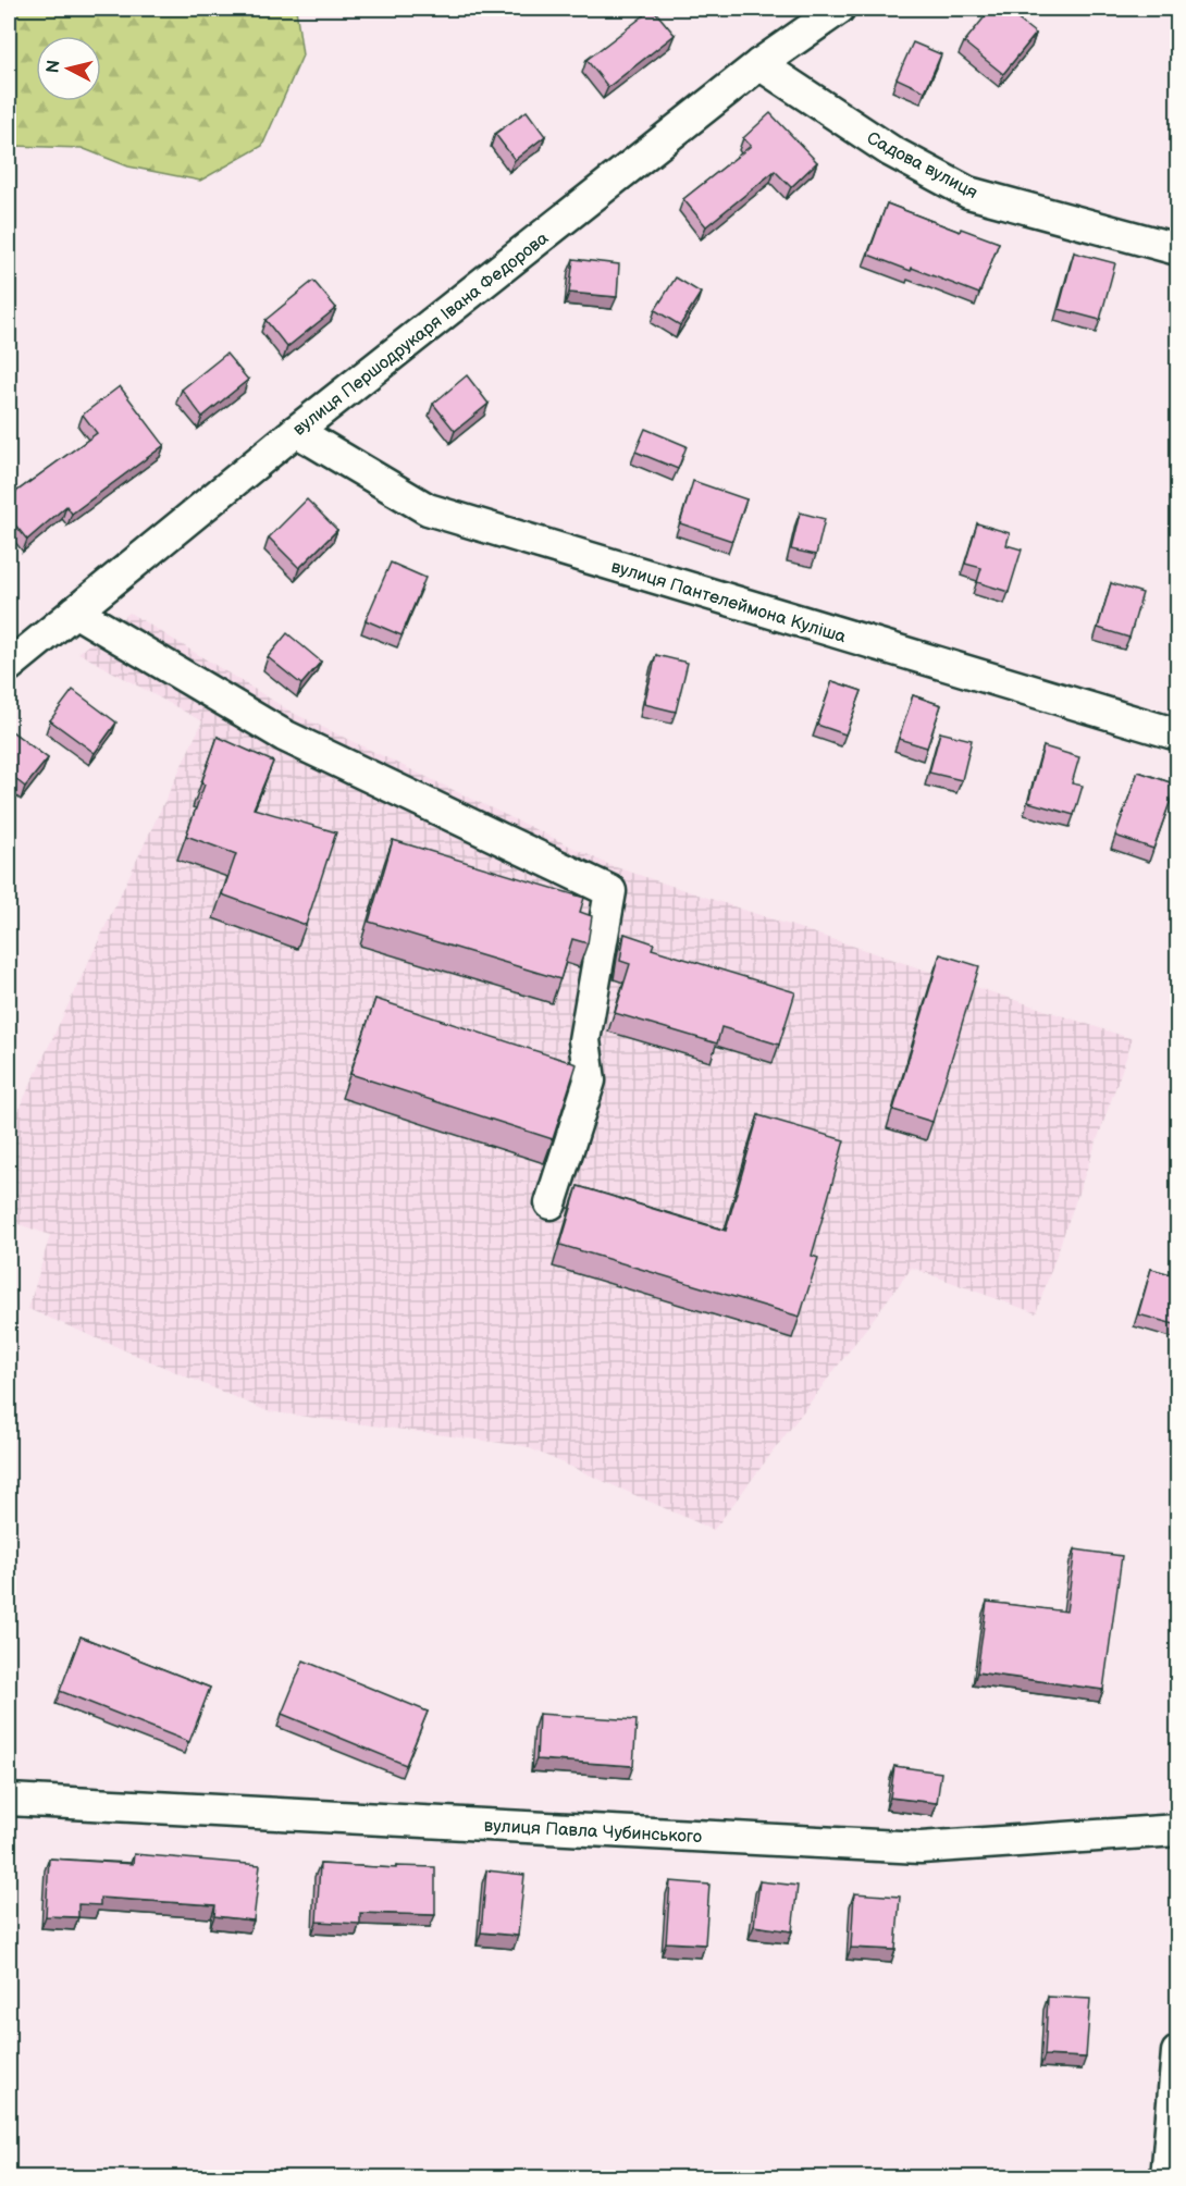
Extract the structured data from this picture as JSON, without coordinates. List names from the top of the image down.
{
  "streets": {
    "street": [
      "Садова вулиця",
      "вулиця Першодрукаря Івана Федорова",
      "вулиця Пантелеймона Куліша",
      "вулиця Павла Чубинського"
    ]
  },
  "crossings": [
    ["Садова вулиця", "вулиця Першодрукаря Івана Федорова"],
    ["вулиця Першодрукаря Івана Федорова", "вулиця Пантелеймона Куліша"]
  ],
  "north": "left"
}
